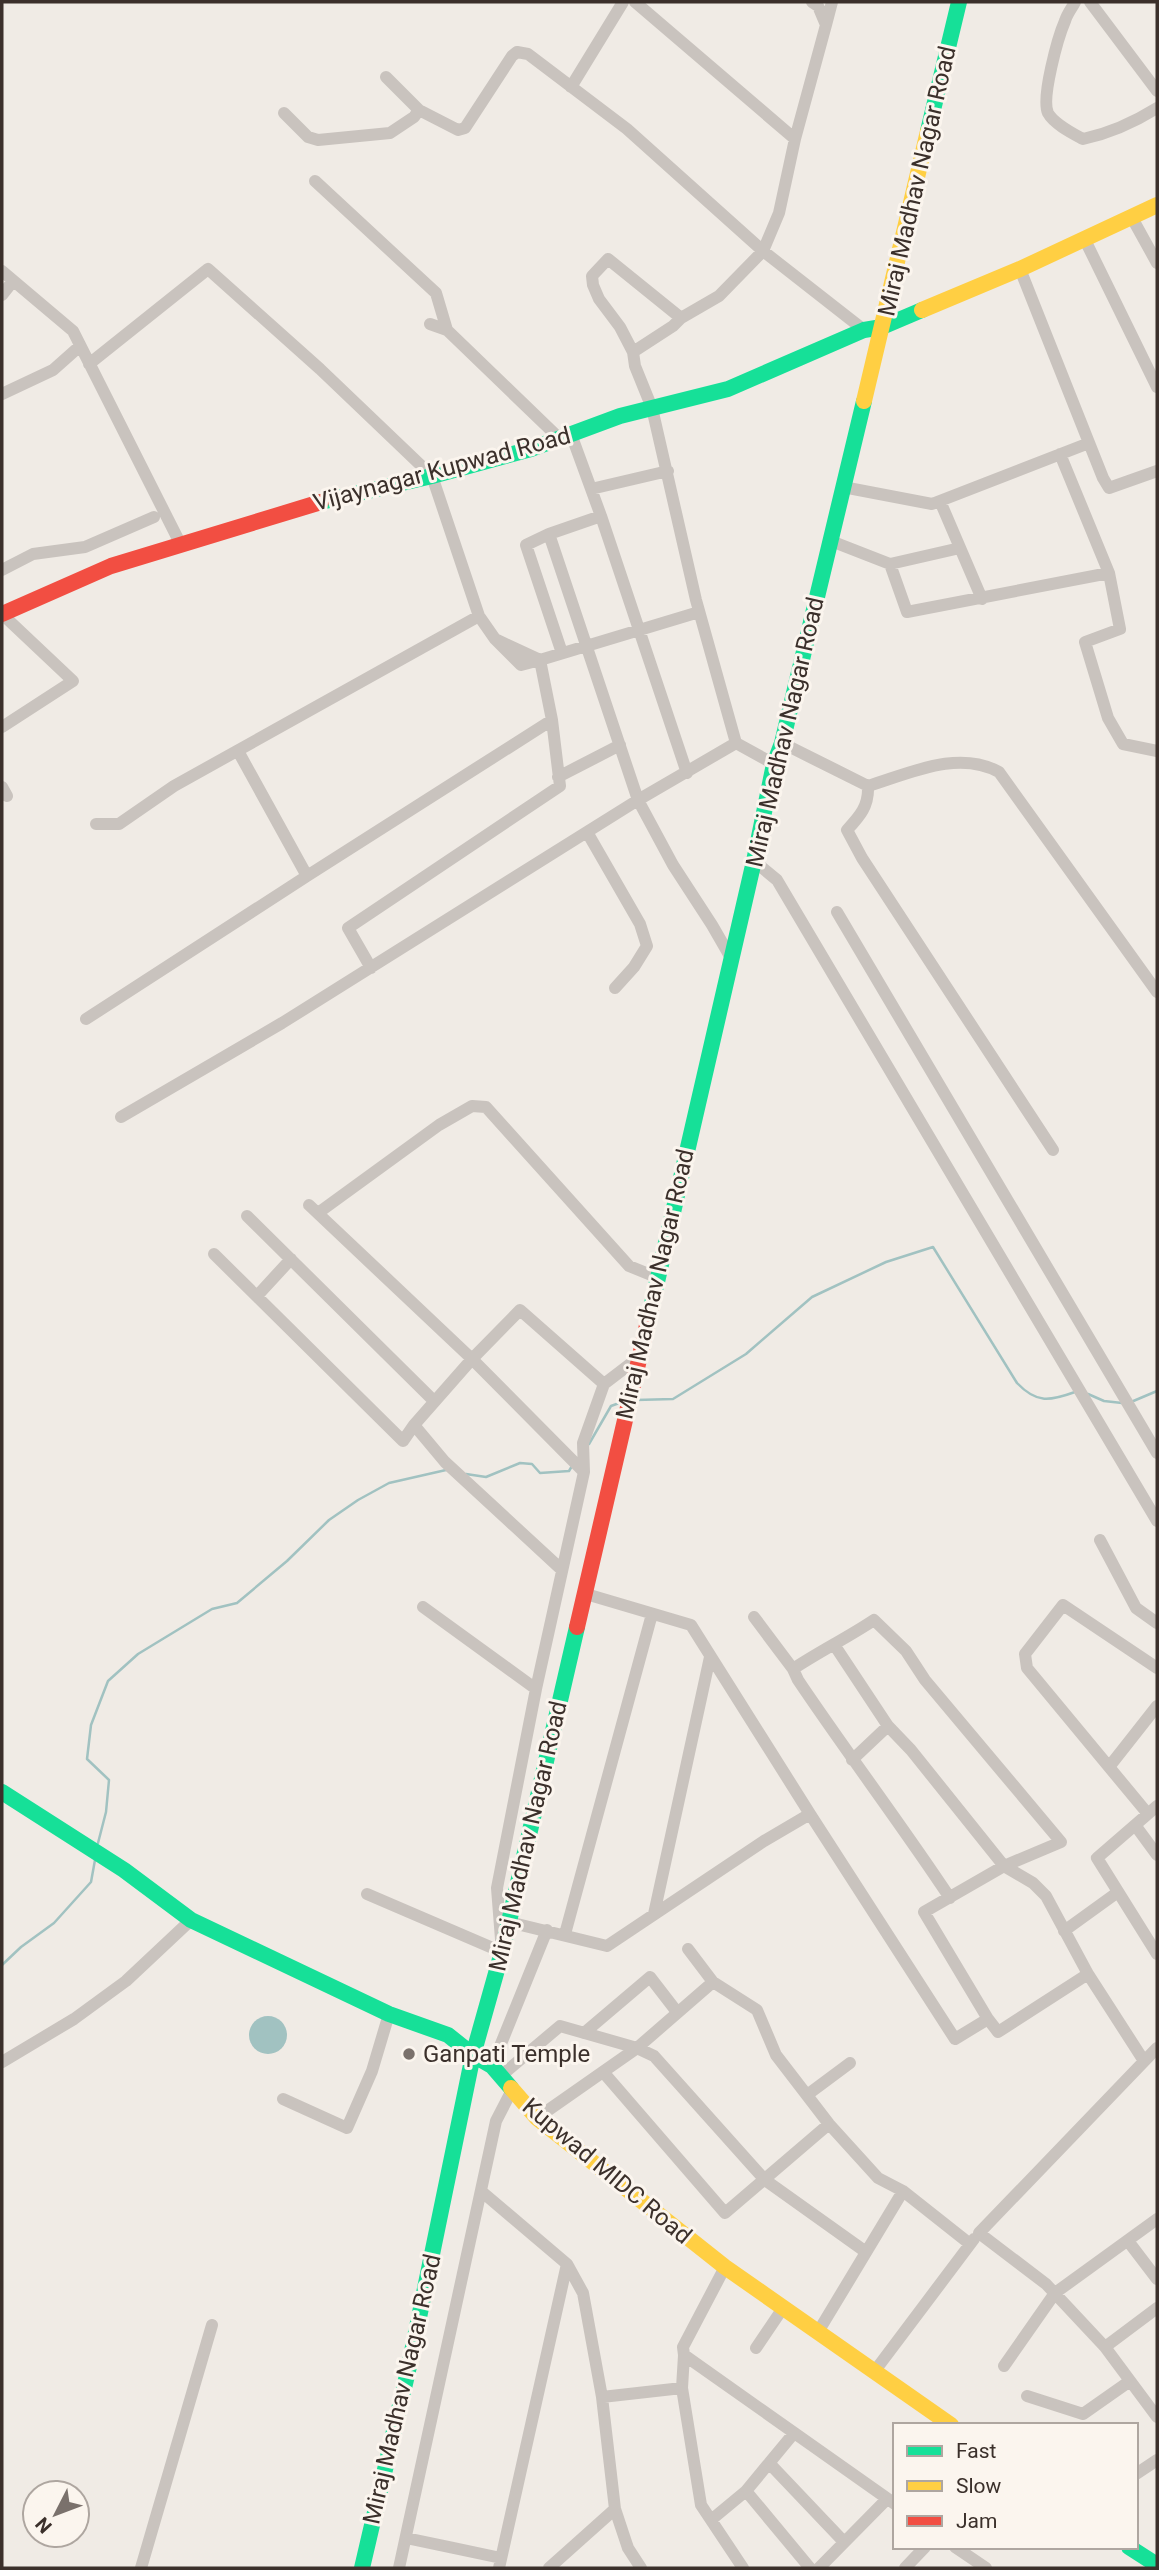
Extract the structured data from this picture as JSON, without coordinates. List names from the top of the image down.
{
  "streets": {
    "street": ["Miraj Madhav Nagar Road", "Vijaynagar Kupwad Road", "Kupwad MIDC Road"]
  },
  "crossings": [
    ["Miraj Madhav Nagar Road", "Vijaynagar Kupwad Road"],
    ["Miraj Madhav Nagar Road", "Kupwad MIDC Road"]
  ],
  "places": ["Ganpati Temple"],
  "legend": ["Fast", "Slow", "Jam"],
  "north": "bottom left"
}
